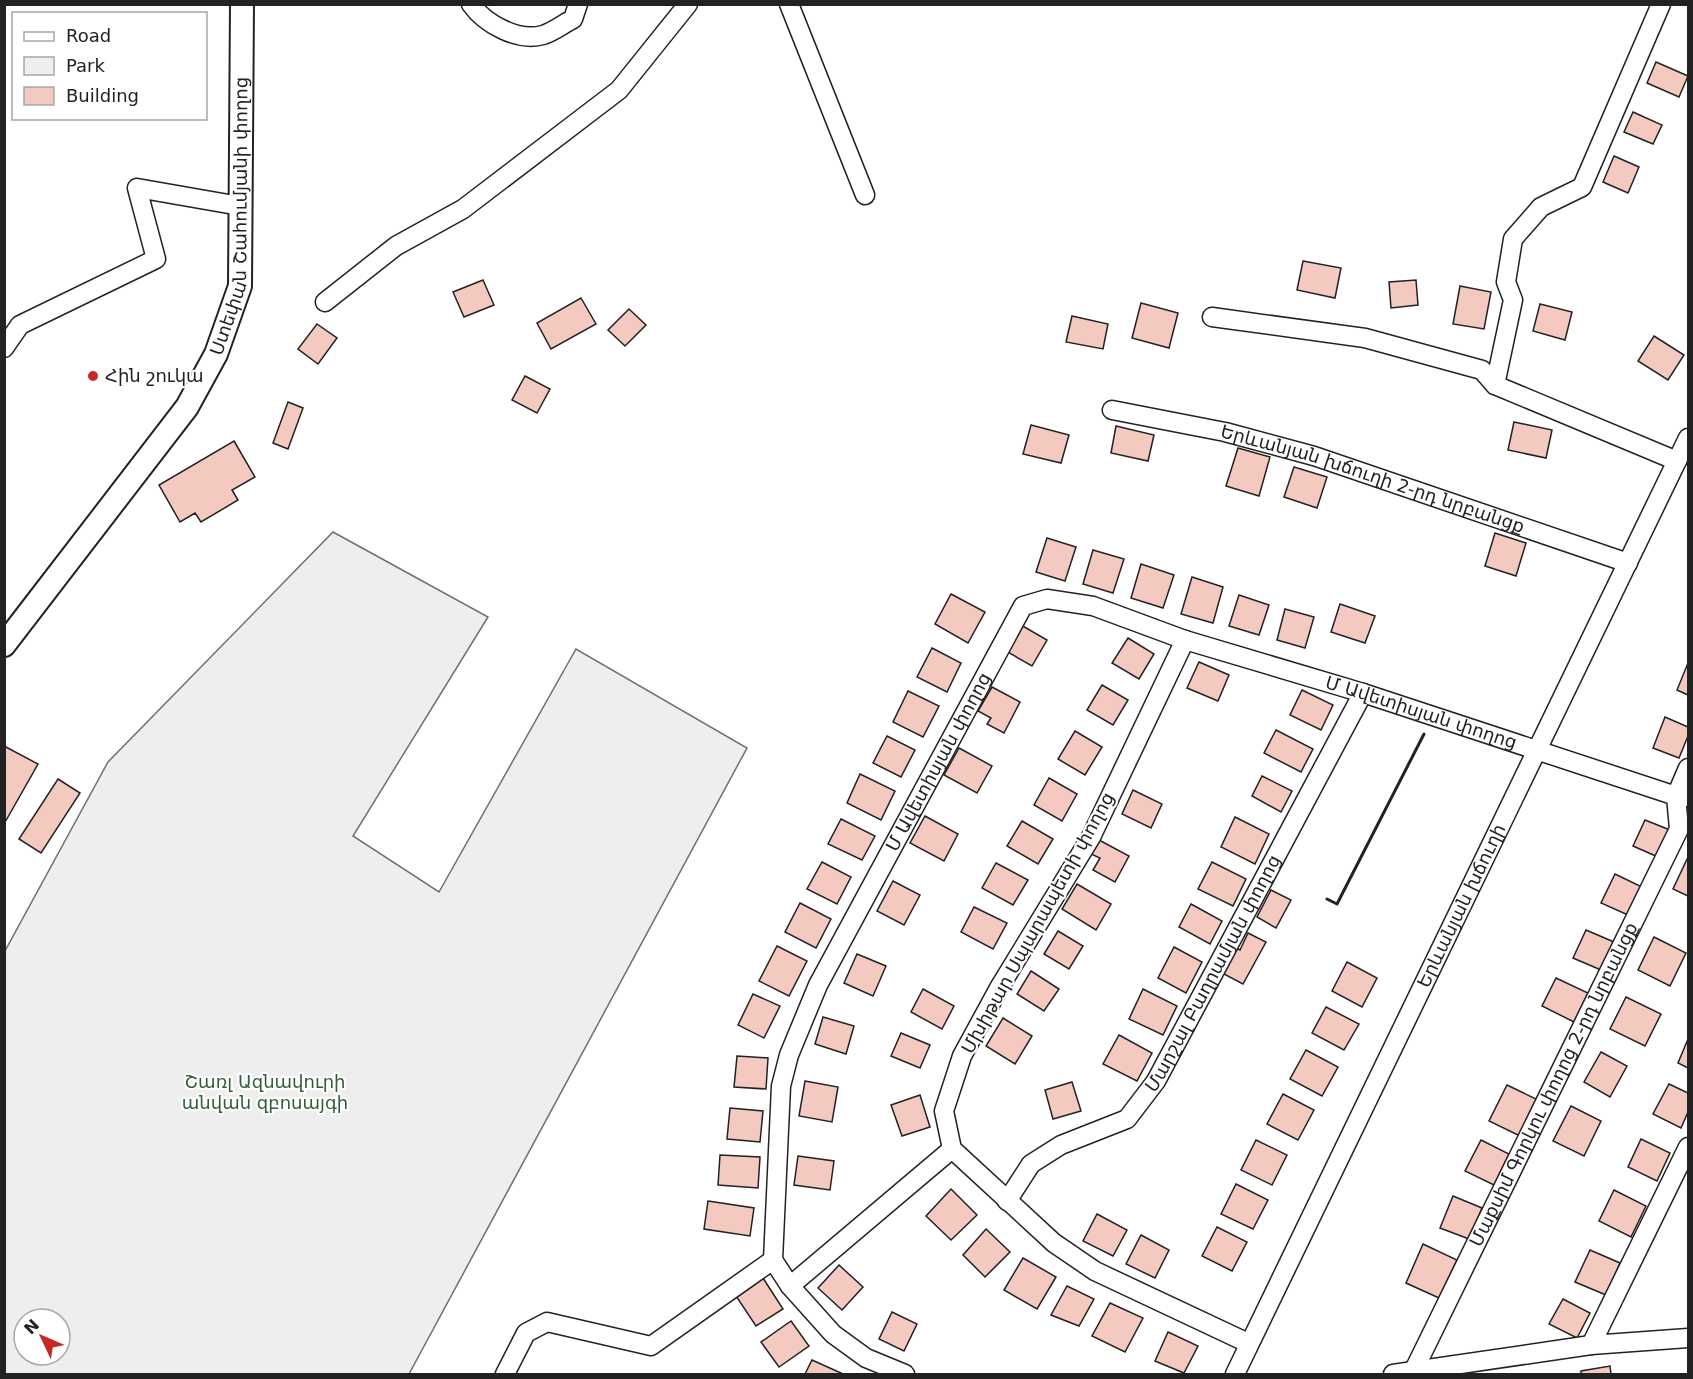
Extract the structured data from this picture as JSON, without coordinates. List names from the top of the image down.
{
  "streets": {
    "main road": ["Ստեփան Շահումյանի փողոց"],
    "street": [
      "Երևանյան խճուղի 2-րդ նրբանցք",
      "Մ Ավետիսյան փողոց",
      "Երևանյան խճուղի",
      "Մխիթար Սպարապետի փողոց",
      "Մարշալ Բաղրամյան փողոց",
      "Մաքսիմ Գորկու փողոց 2-րդ նրբանցք"
    ]
  },
  "crossings": [
    ["Երևանյան խճուղի 2-րդ նրբանցք", "Երևանյան խճուղի"],
    ["Մ Ավետիսյան փողոց", "Երևանյան խճուղի"],
    ["Մ Ավետիսյան փողոց", "Մխիթար Սպարապետի փողոց"],
    ["Մ Ավետիսյան փողոց", "Մարշալ Բաղրամյան փողոց"],
    ["Մ Ավետիսյան փողոց", "Մաքսիմ Գորկու փողոց 2-րդ նրբանցք"]
  ],
  "parks": ["Շառլ Ազնավուրի անվան զբոսայգի"],
  "places": ["Հին շուկա"],
  "legend": ["Road", "Park", "Building"],
  "north": "top left"
}
